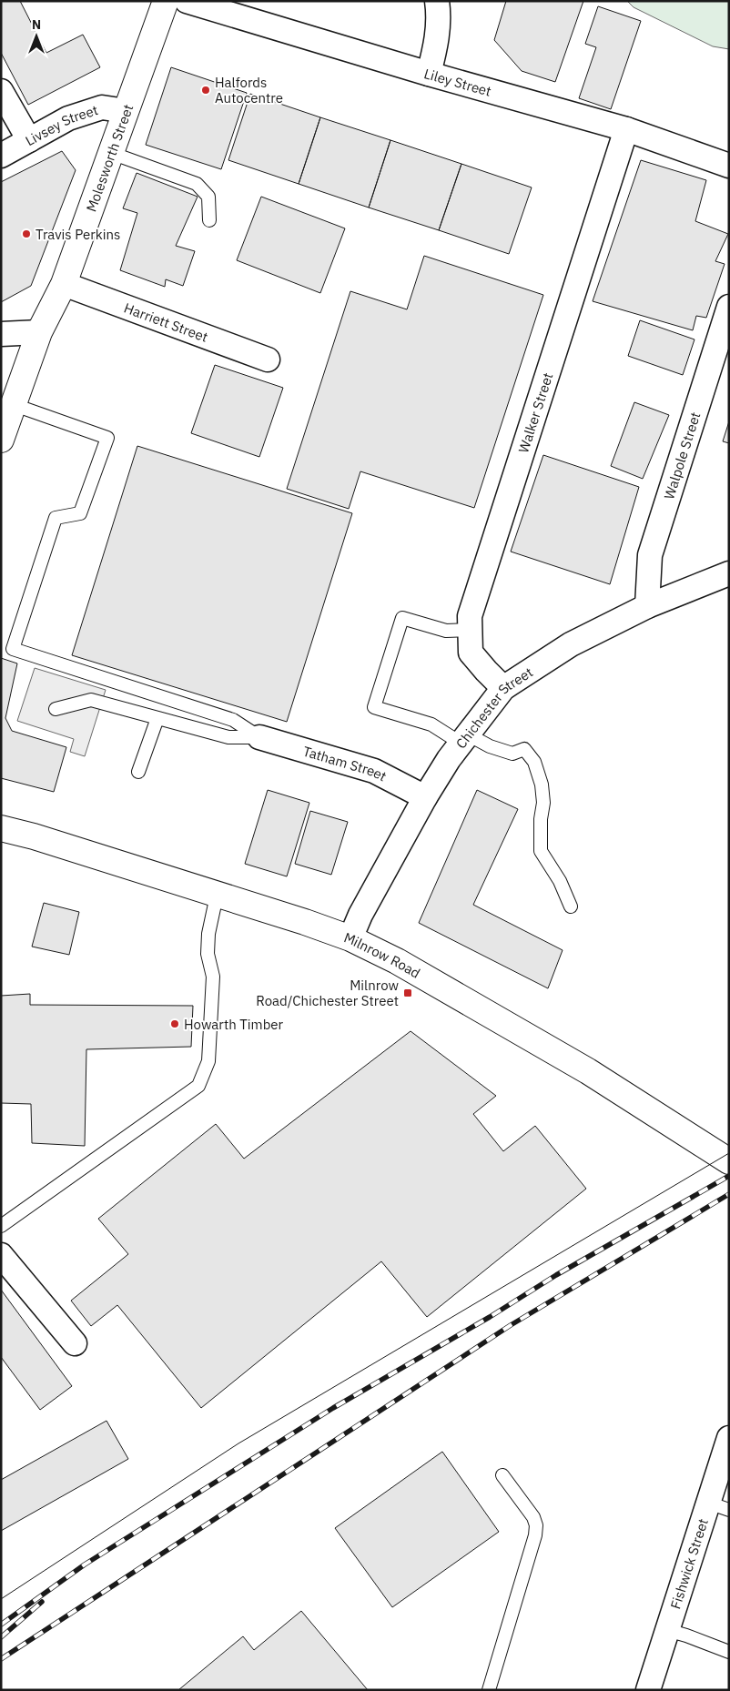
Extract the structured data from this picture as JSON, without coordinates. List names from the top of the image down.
{
  "streets": {
    "main road": ["Molesworth Street", "Milnrow Road"],
    "street": [
      "Liley Street",
      "Livsey Street",
      "Harriett Street",
      "Walker Street",
      "Walpole Street",
      "Chichester Street",
      "Tatham Street",
      "Fishwick Street"
    ]
  },
  "crossings": [
    ["Liley Street", "Walker Street"],
    ["Livsey Street", "Molesworth Street"],
    ["Molesworth Street", "Harriett Street"],
    ["Walker Street", "Chichester Street"],
    ["Walpole Street", "Chichester Street"],
    ["Chichester Street", "Tatham Street"],
    ["Chichester Street", "Milnrow Road"]
  ],
  "places": {
    "other": ["Halfords Autocentre", "Travis Perkins", "Howarth Timber"],
    "transit": ["Milnrow Road/Chichester Street"]
  },
  "north": "top"
}
